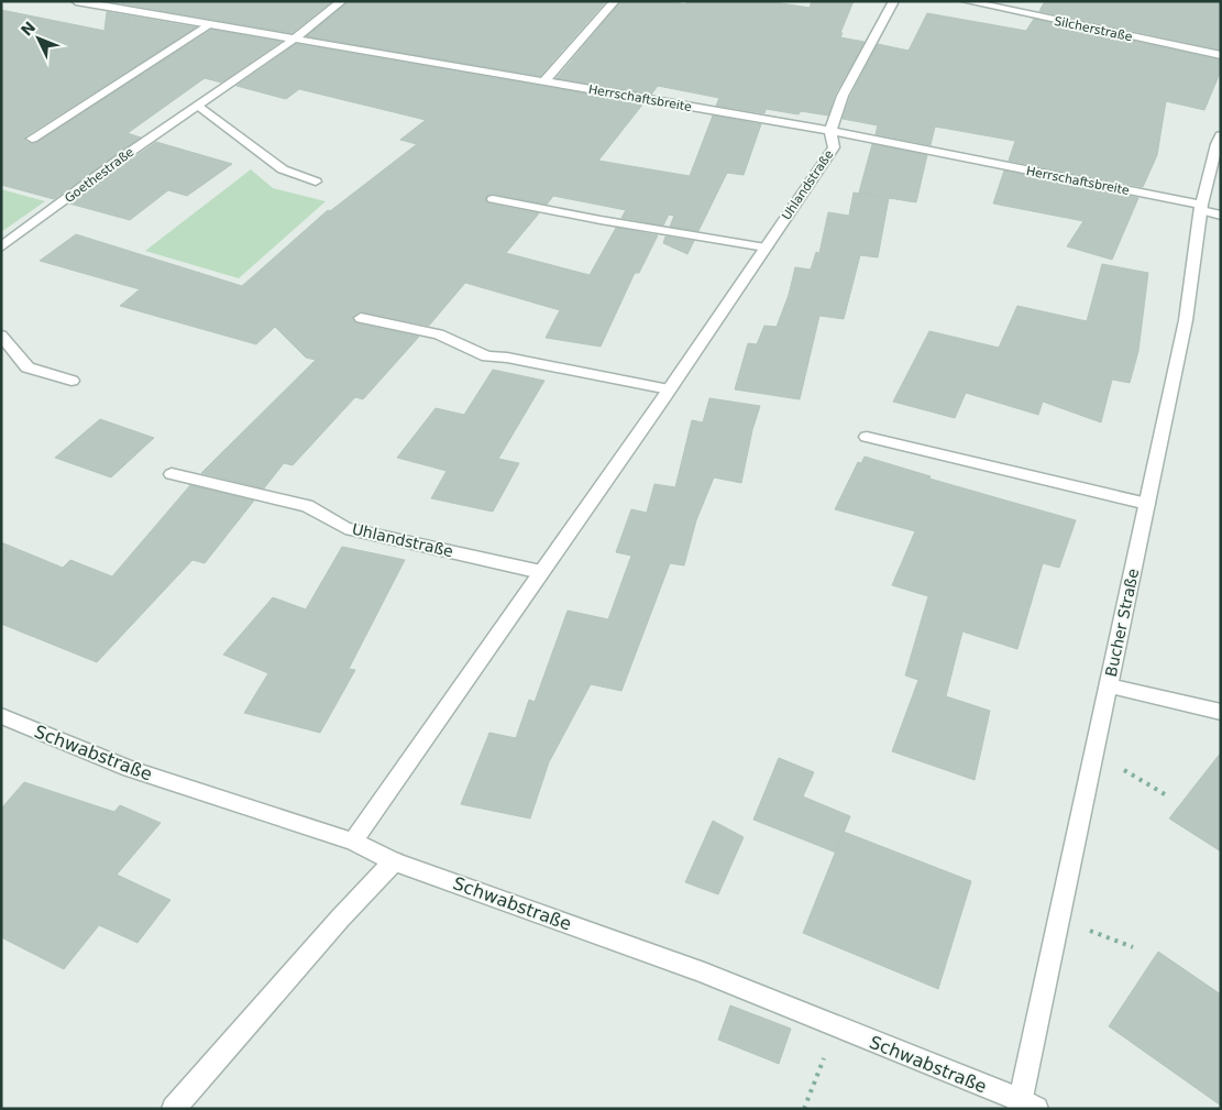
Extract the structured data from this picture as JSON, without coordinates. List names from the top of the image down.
{
  "streets": {
    "street": [
      "Silcherstraße",
      "Herrschaftsbreite",
      "Goethestraße",
      "Uhlandstraße",
      "Bucher Straße",
      "Schwabstraße"
    ]
  },
  "crossings": [
    ["Herrschaftsbreite", "Goethestraße"],
    ["Herrschaftsbreite", "Uhlandstraße"],
    ["Herrschaftsbreite", "Bucher Straße"],
    ["Uhlandstraße", "Schwabstraße"],
    ["Bucher Straße", "Schwabstraße"]
  ],
  "north": "top left"
}
